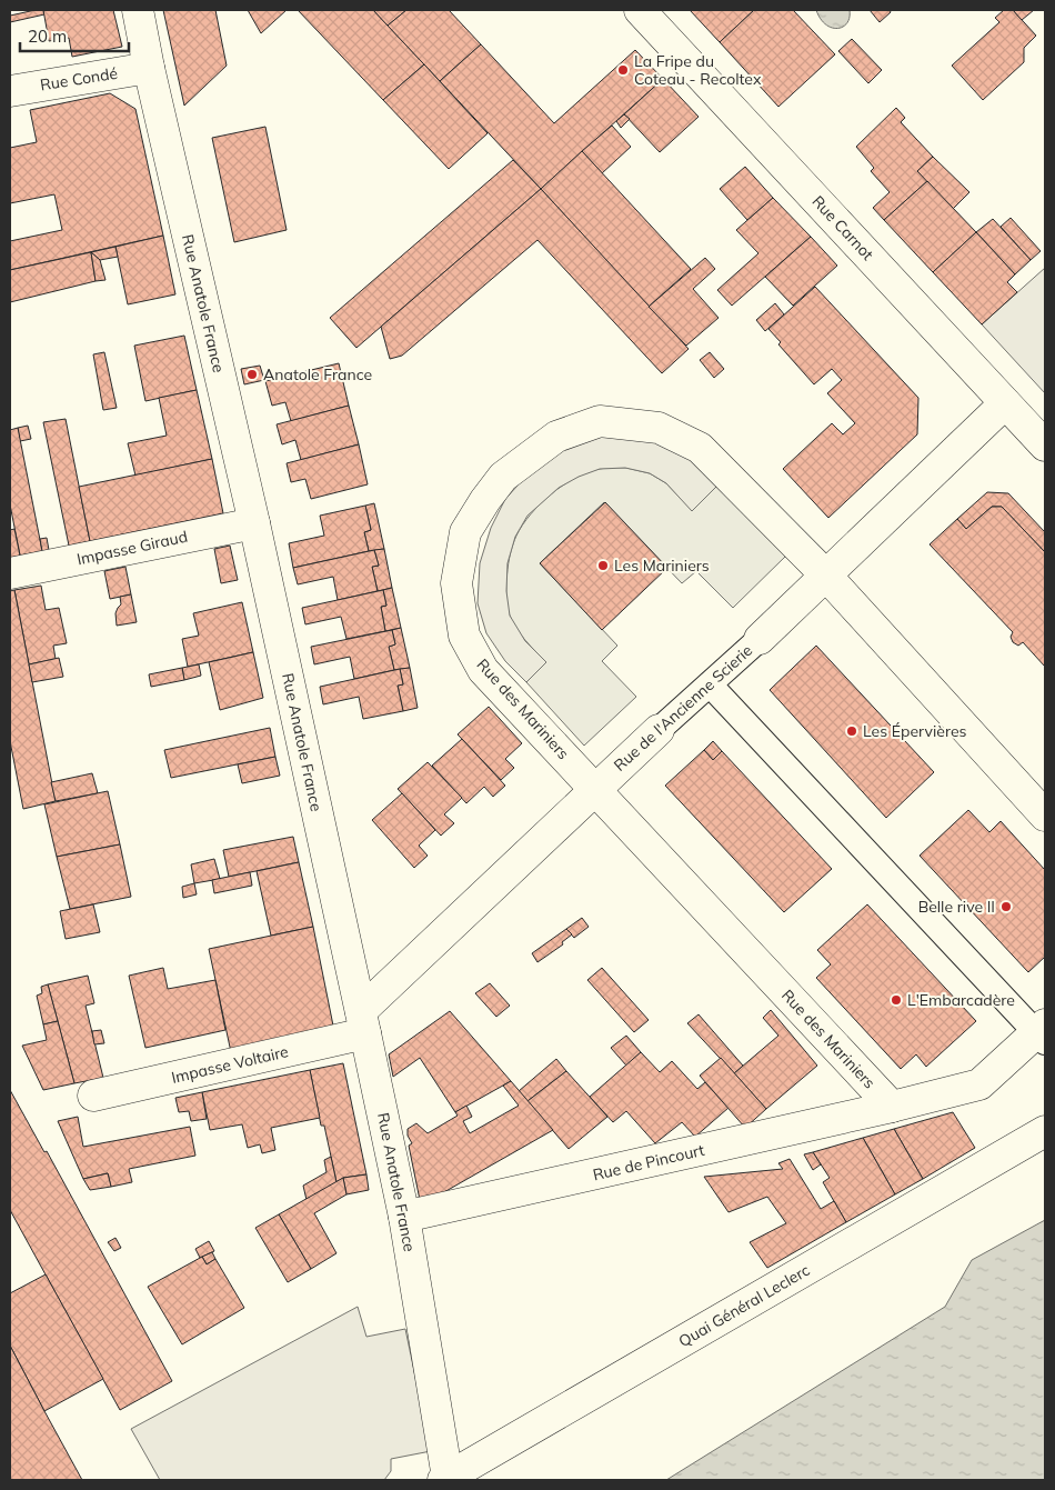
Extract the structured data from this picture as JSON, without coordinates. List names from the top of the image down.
{
  "streets": {
    "street": [
      "Rue Condé",
      "Rue Carnot",
      "Rue Anatole France",
      "Impasse Giraud",
      "Rue de l'Ancienne Scierie",
      "Rue des Mariniers",
      "Impasse Voltaire",
      "Rue de Pincourt",
      "Quai Général Leclerc"
    ]
  },
  "crossings": [
    ["Rue Condé", "Rue Anatole France"],
    ["Rue Carnot", "Rue de l'Ancienne Scierie"],
    ["Rue Anatole France", "Impasse Giraud"],
    ["Rue Anatole France", "Rue de l'Ancienne Scierie"],
    ["Rue Anatole France", "Impasse Voltaire"],
    ["Rue Anatole France", "Rue de Pincourt"],
    ["Rue Anatole France", "Quai Général Leclerc"],
    ["Rue de l'Ancienne Scierie", "Rue des Mariniers"],
    ["Rue de l'Ancienne Scierie", "Impasse Voltaire"],
    ["Rue des Mariniers", "Rue de Pincourt"]
  ],
  "places": [
    "La Fripe du Coteau - Recoltex",
    "Anatole France",
    "Les Mariniers",
    "Les Épervières",
    "Belle rive II",
    "L'Embarcadère"
  ],
  "scale_bar": "20 m"
}
